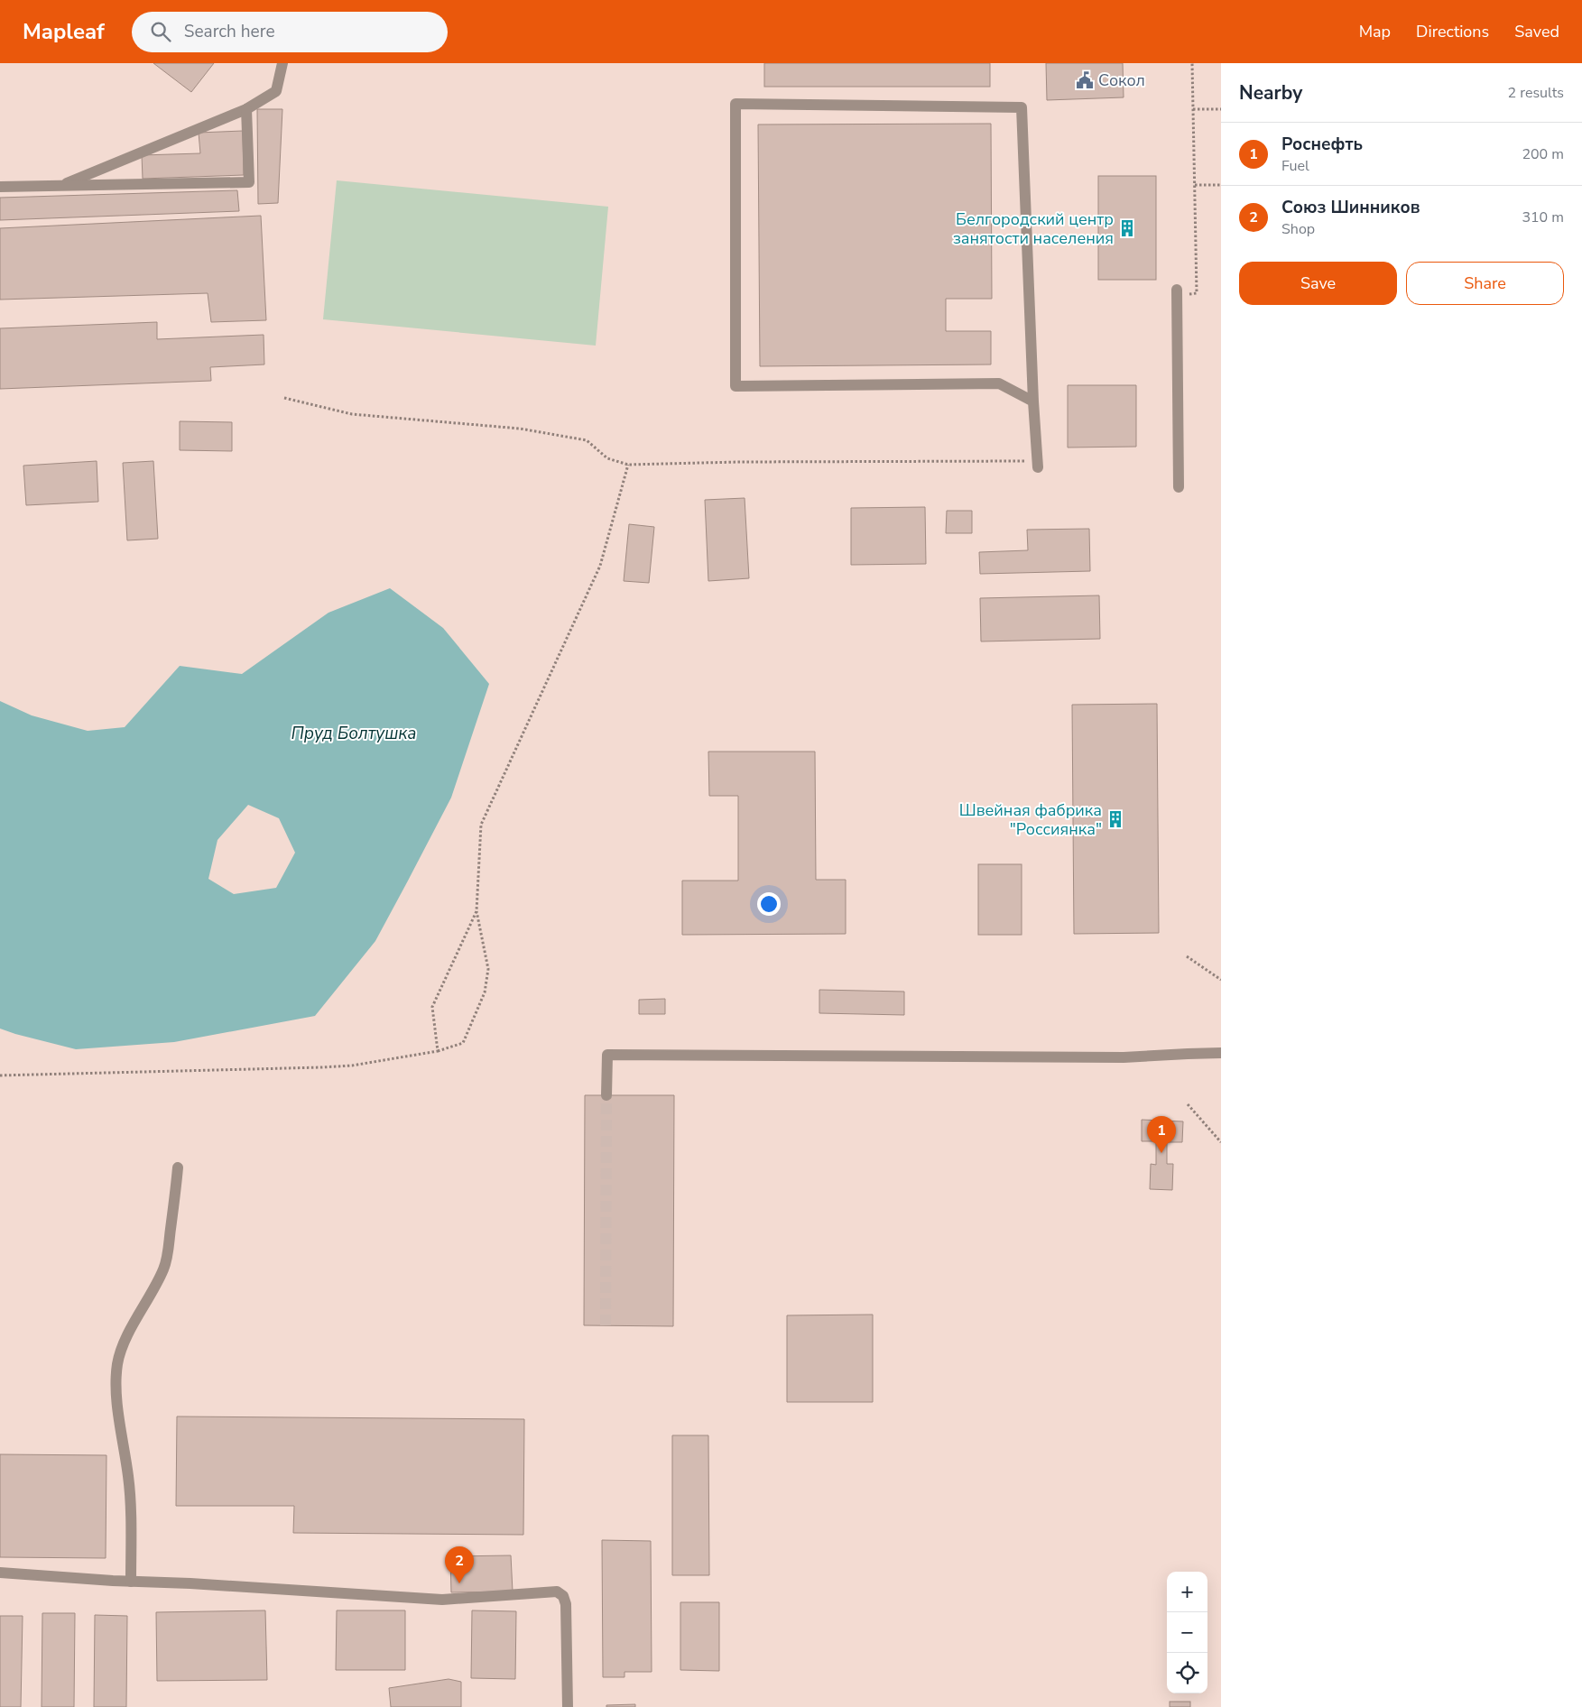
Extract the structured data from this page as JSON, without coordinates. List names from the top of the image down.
{
  "water": ["Пруд Болтушка"],
  "places": {
    "public building": ["Сокол"],
    "building": ["Белгородский центр занятости населения", "Швейная фабрика \"Россиянка\""]
  },
  "page": {
    "header": "Mapleaf",
    "search": "Search here",
    "nav": ["Map", "Directions", "Saved"],
    "heading": ["Nearby", "2 results"],
    "list": [
      {
        "mark": "1",
        "name": "Роснефть",
        "note": "Fuel",
        "value": "200 m"
      },
      {
        "mark": "2",
        "name": "Союз Шинников",
        "note": "Shop",
        "value": "310 m"
      }
    ],
    "buttons": ["Save", "Share"],
    "pins": ["1", "2"],
    "map_buttons": ["+", "−"]
  }
}
